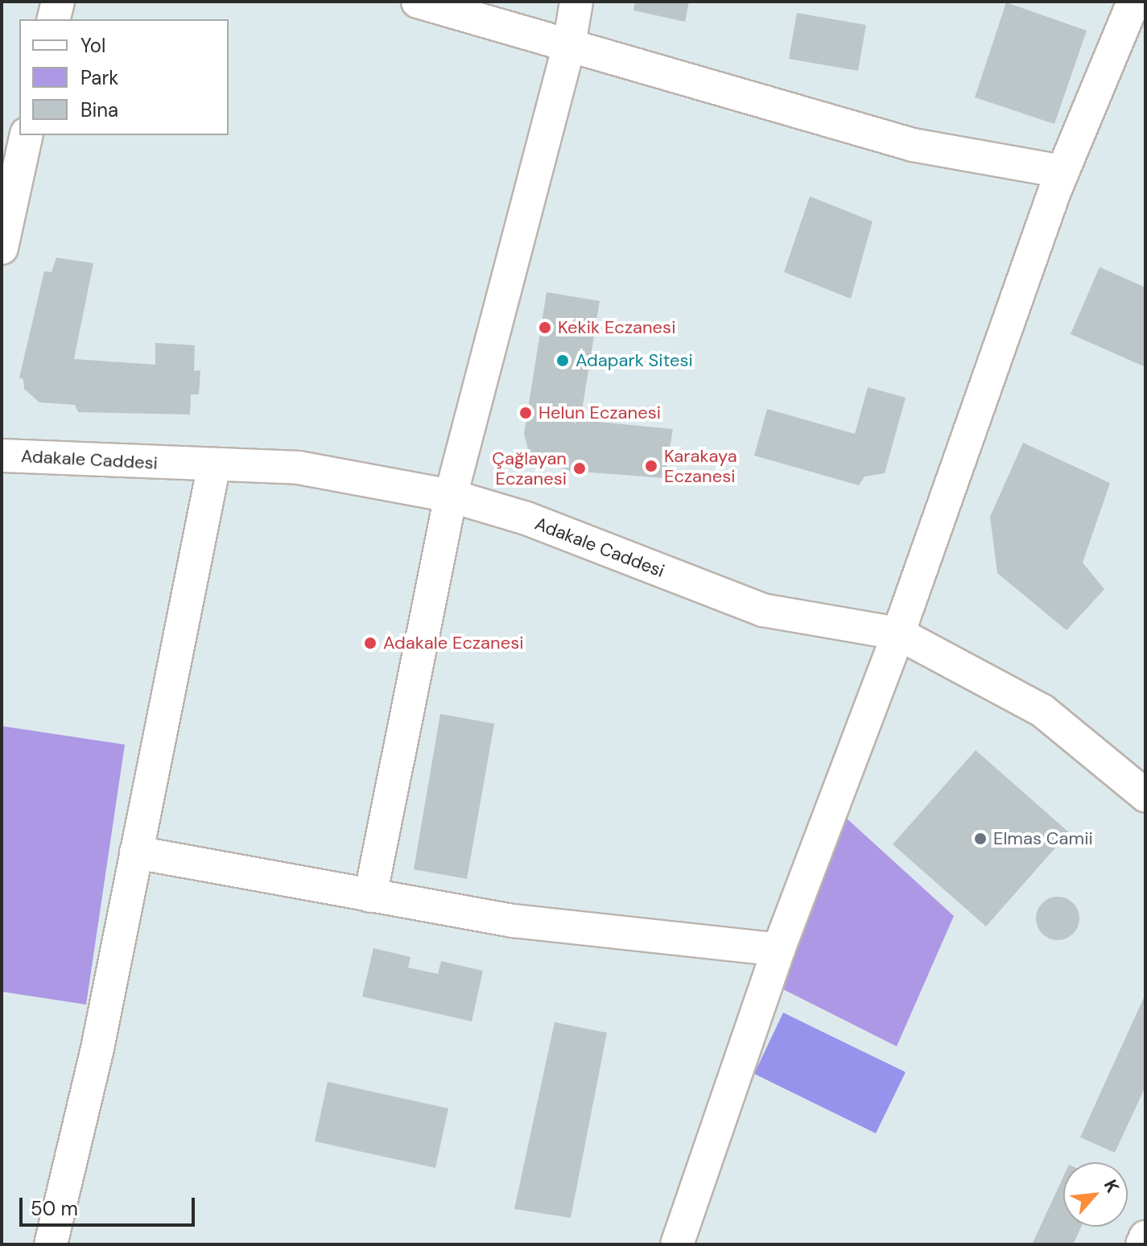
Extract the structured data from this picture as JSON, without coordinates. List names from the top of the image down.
{
  "streets": {
    "street": ["Adakale Caddesi"]
  },
  "places": [
    "Kekik Eczanesi",
    "Adapark Sitesi",
    "Helun Eczanesi",
    "Karakaya Eczanesi",
    "Çağlayan Eczanesi",
    "Adakale Eczanesi",
    "Elmas Camii"
  ],
  "legend": ["Yol", "Park", "Bina"],
  "scale_bar": "50 m",
  "north": "top right"
}
